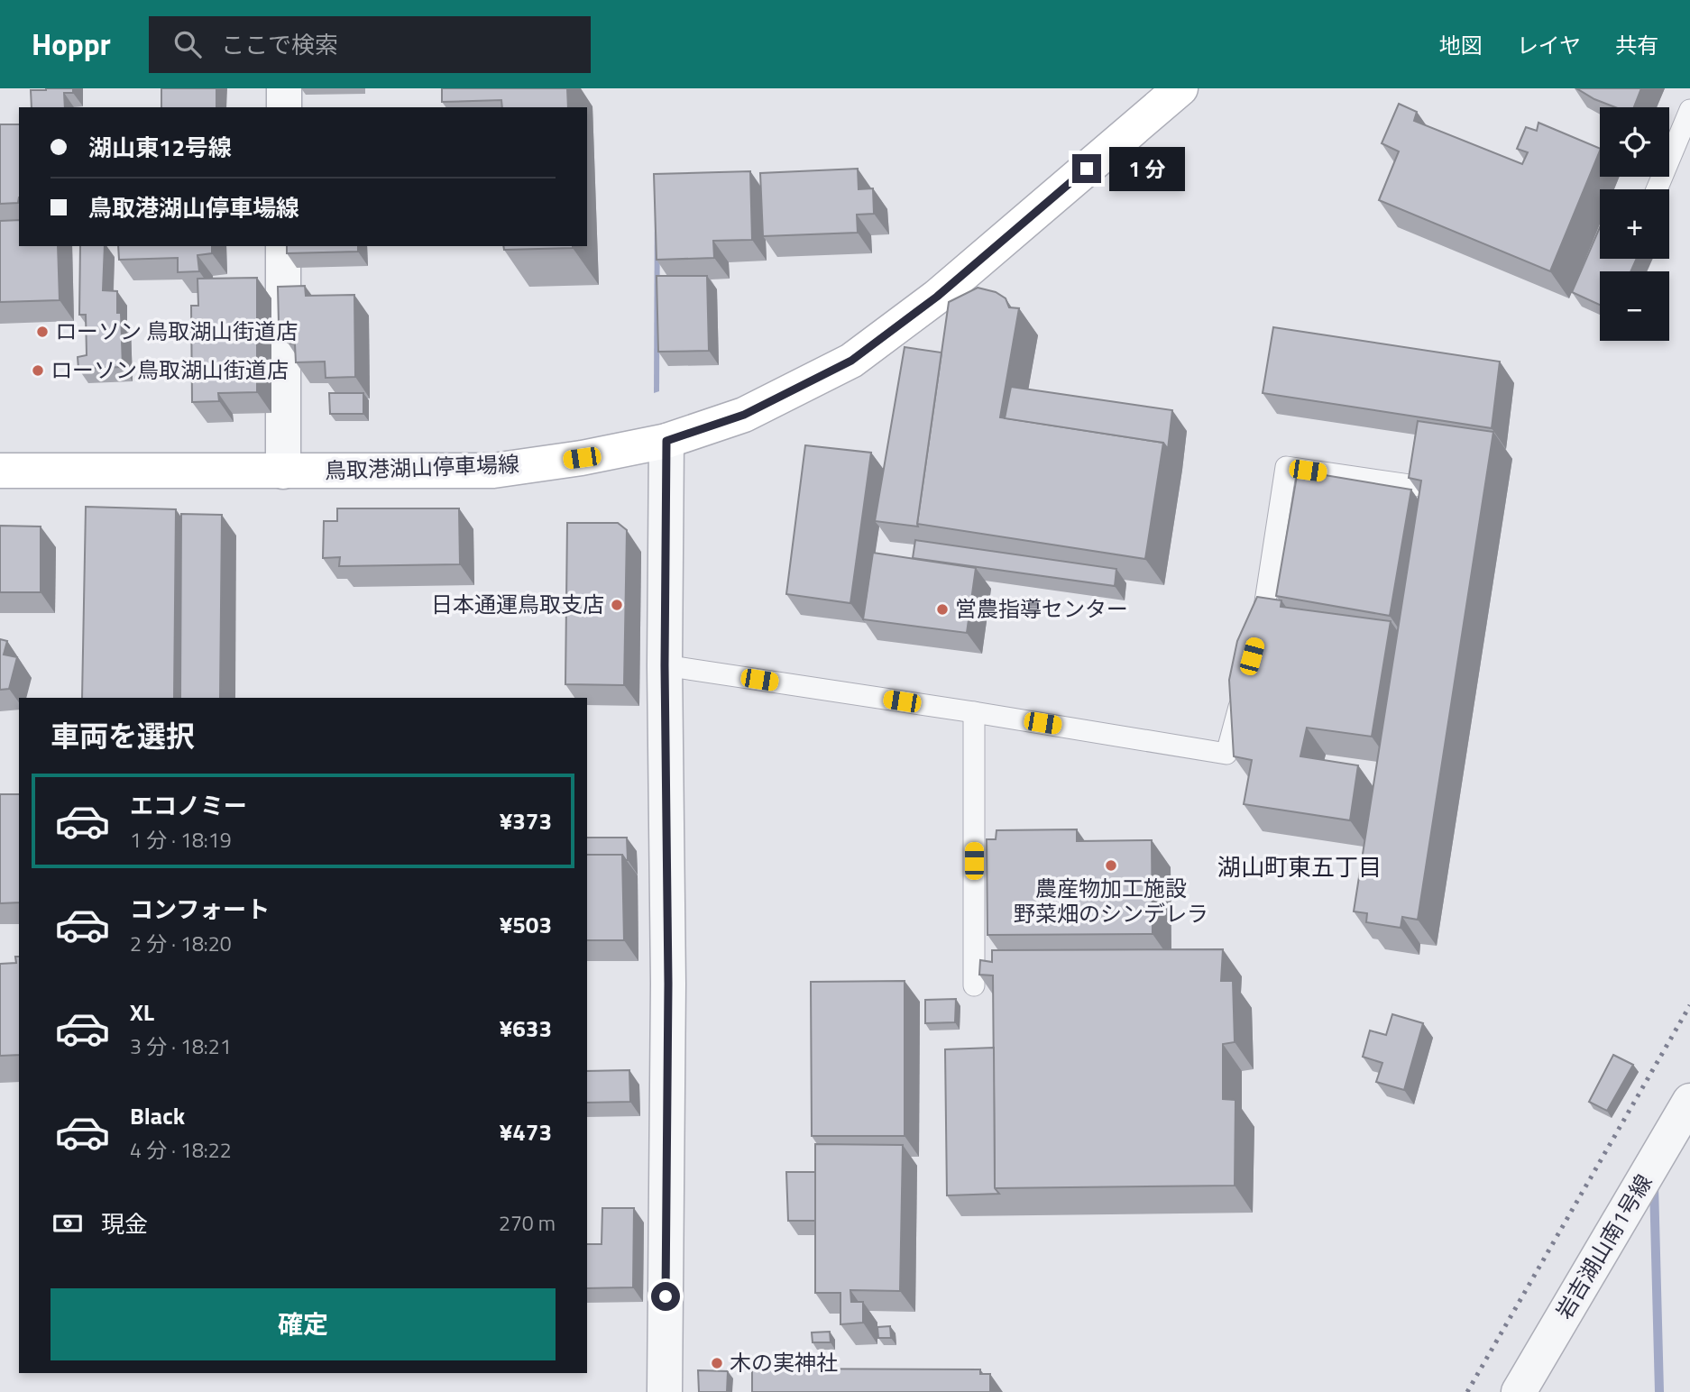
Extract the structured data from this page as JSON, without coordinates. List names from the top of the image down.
{
  "streets": {
    "main road": ["鳥取港湖山停車場線"],
    "street": ["岩吉湖山南1号線"]
  },
  "districts": ["湖山町東五丁目"],
  "places": [
    "ローソン 鳥取湖山街道店",
    "ローソン鳥取湖山街道店",
    "日本通運鳥取支店",
    "営農指導センター",
    "農産物加工施設 野菜畑のシンデレラ",
    "木の実神社"
  ],
  "page": {
    "header": "Hoppr",
    "search": "ここで検索",
    "nav": ["地図", "レイヤ", "共有"],
    "map_buttons": ["+", "−"],
    "banner": ["湖山東12号線", "鳥取港湖山停車場線"],
    "bubble": "1 分",
    "heading": "車両を選択",
    "list": [
      {
        "name": "エコノミー",
        "note": "1 分 · 18:19",
        "value": "¥373"
      },
      {
        "name": "コンフォート",
        "note": "2 分 · 18:20",
        "value": "¥503"
      },
      {
        "name": "XL",
        "note": "3 分 · 18:21",
        "value": "¥633"
      },
      {
        "name": "Black",
        "note": "4 分 · 18:22",
        "value": "¥473"
      }
    ],
    "pay": ["現金", "270 m"],
    "buttons": "確定"
  }
}
